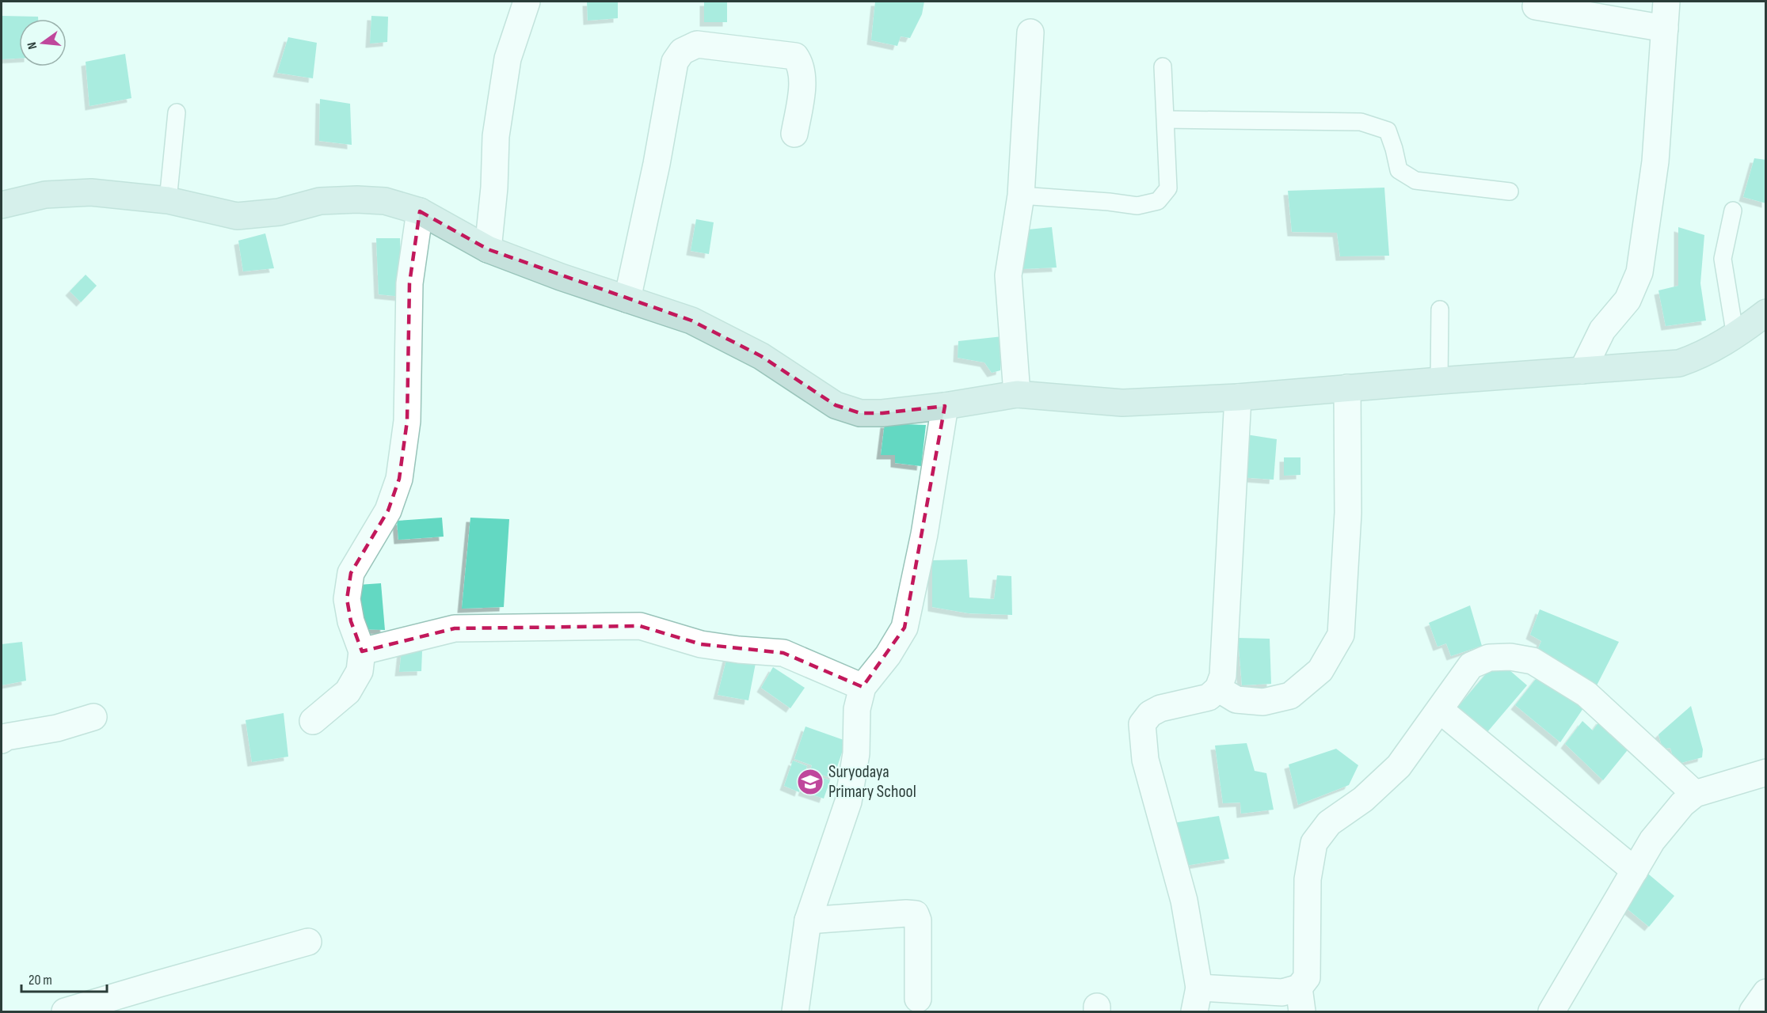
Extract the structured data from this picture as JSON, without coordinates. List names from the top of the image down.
{
  "places": {
    "school or university": ["Suryodaya Primary School"]
  },
  "scale_bar": "20 m",
  "north": "left"
}
